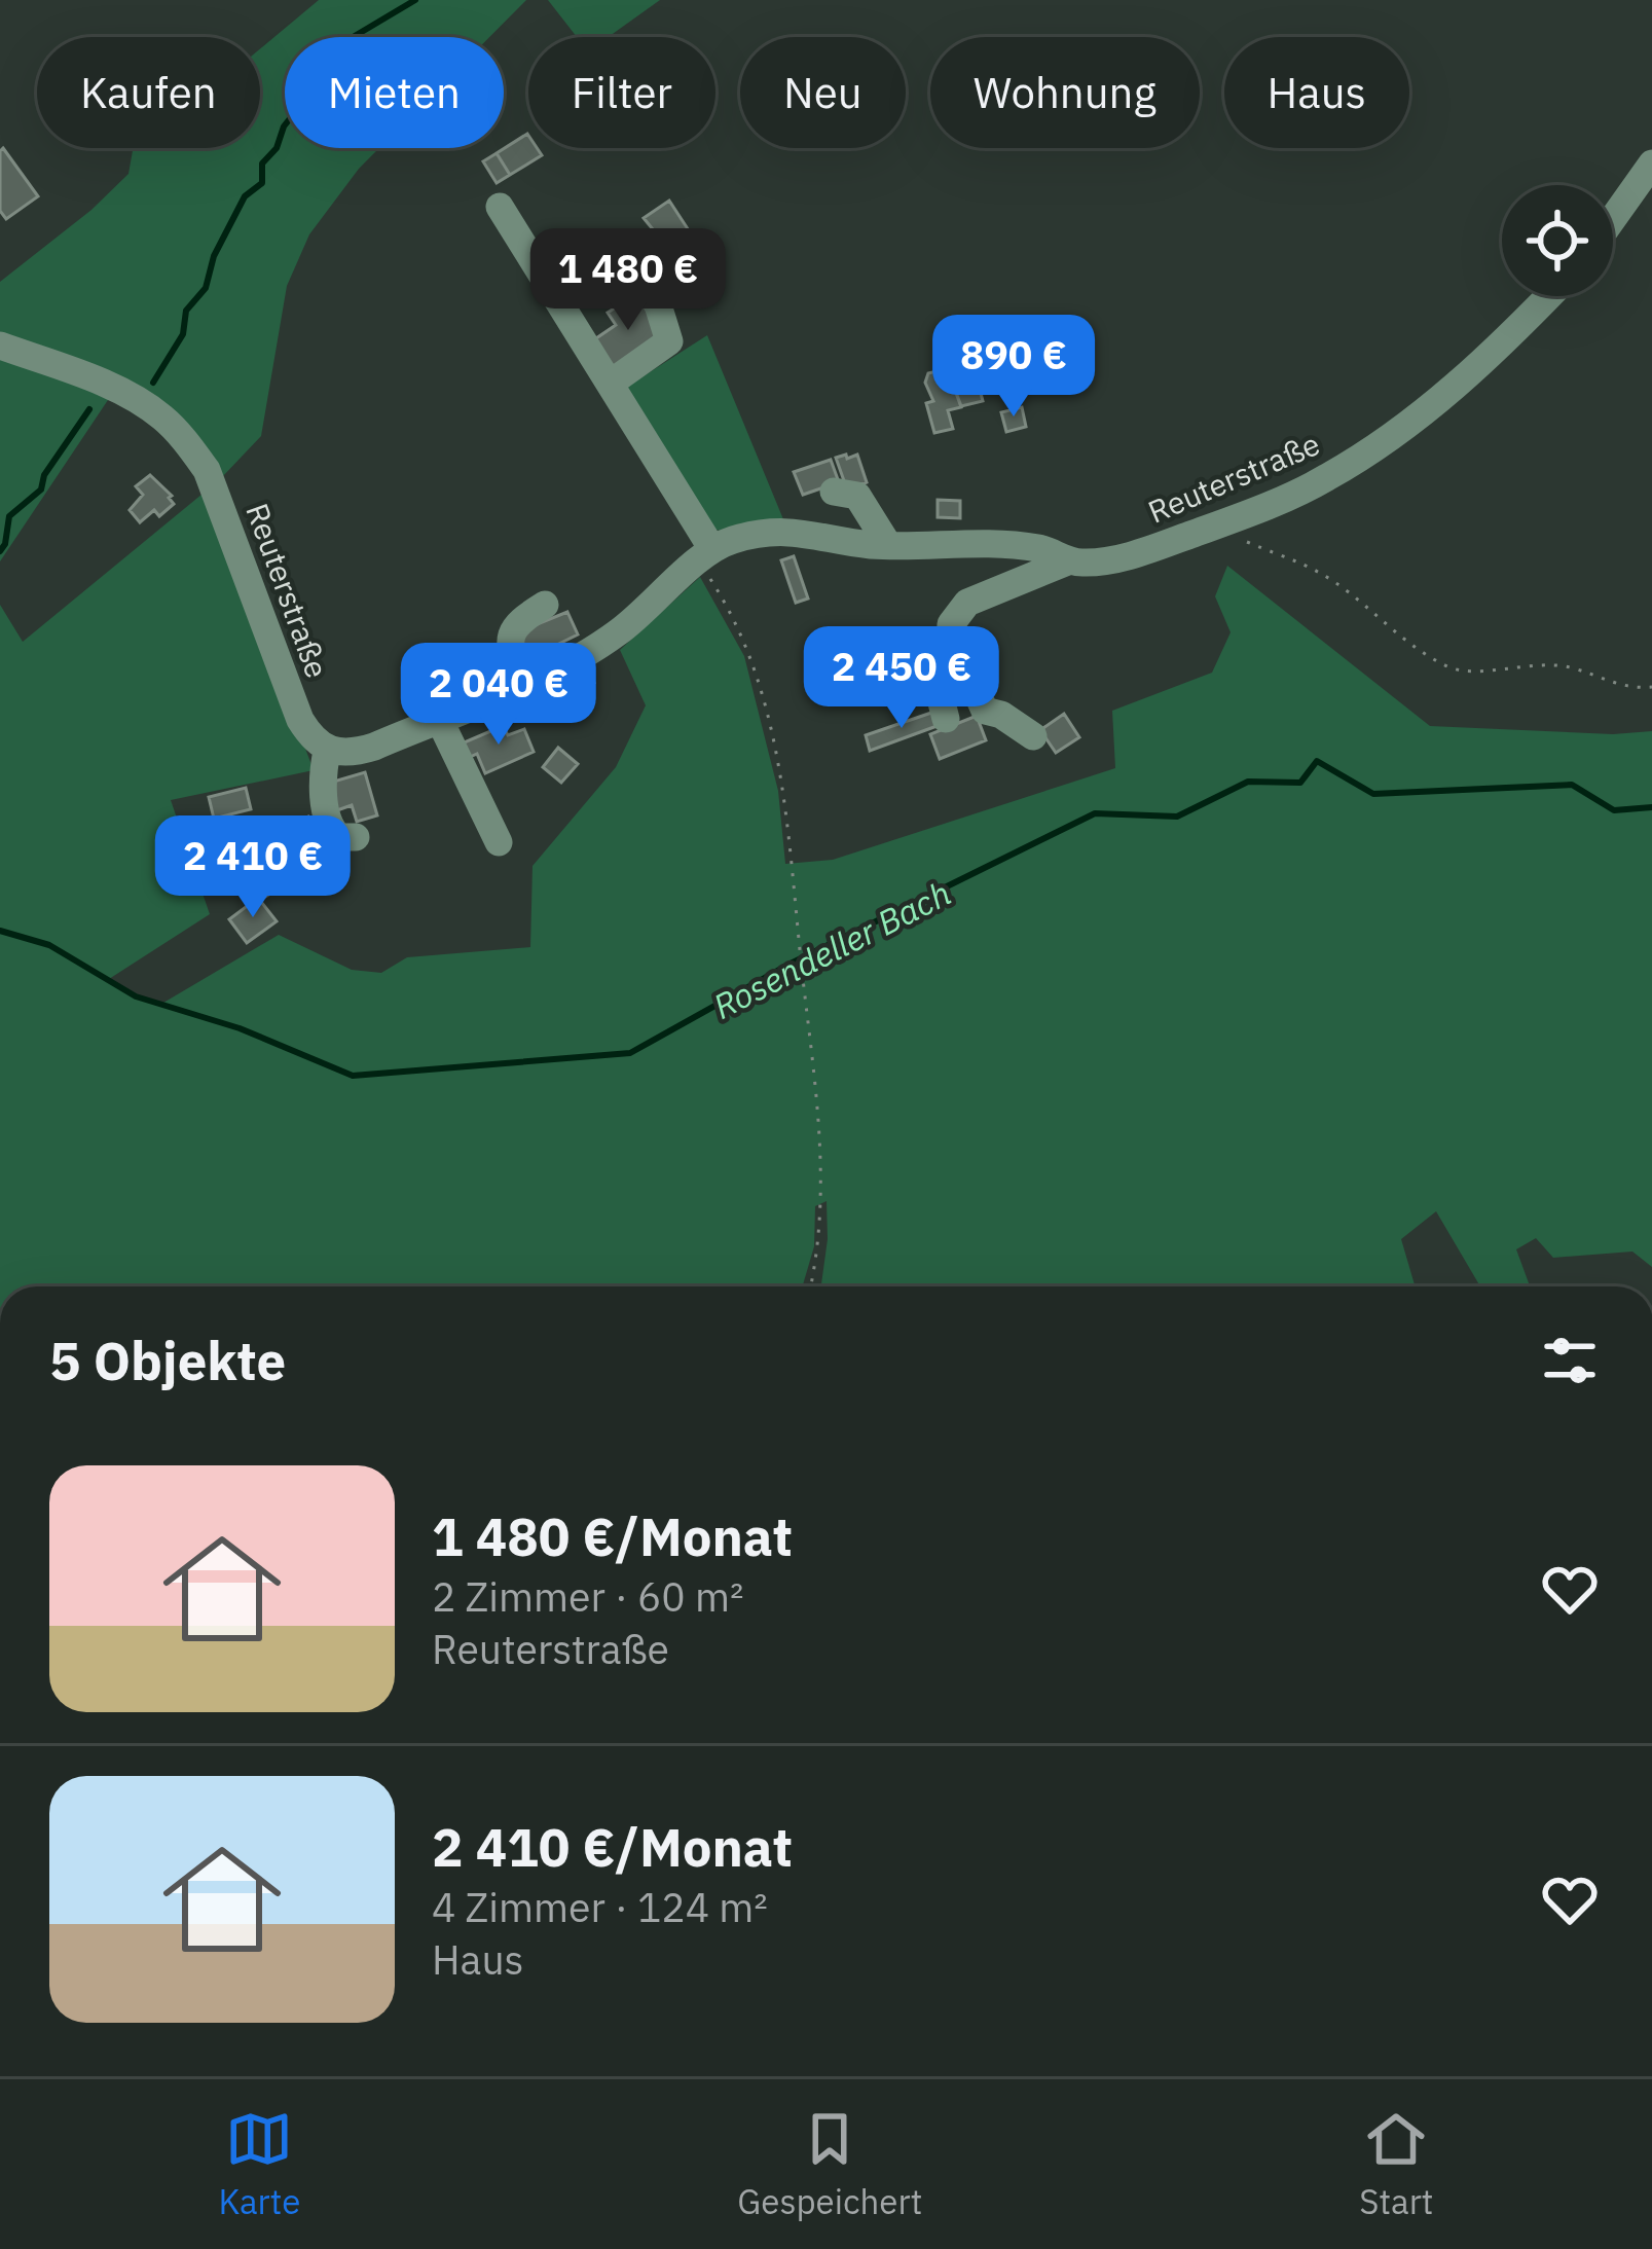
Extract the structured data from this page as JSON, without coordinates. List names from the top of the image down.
{
  "streets": {
    "street": ["Reuterstraße"]
  },
  "water": ["Rosendeller Bach"],
  "page": {
    "chip": [
      "Kaufen",
      "Mieten",
      "Filter",
      "Neu",
      "Wohnung",
      "Haus"
    ],
    "price": [
      "1 480 €",
      "890 €",
      "2 450 €",
      "2 040 €",
      "2 410 €"
    ],
    "heading": "5 Objekte",
    "list": [
      {
        "name": "1 480 €/Monat",
        "note": "2 Zimmer · 60 m² · Reuterstraße"
      },
      {
        "name": "2 410 €/Monat",
        "note": "4 Zimmer · 124 m² · Haus"
      }
    ],
    "tabs": ["Karte", "Gespeichert", "Start"]
  }
}
